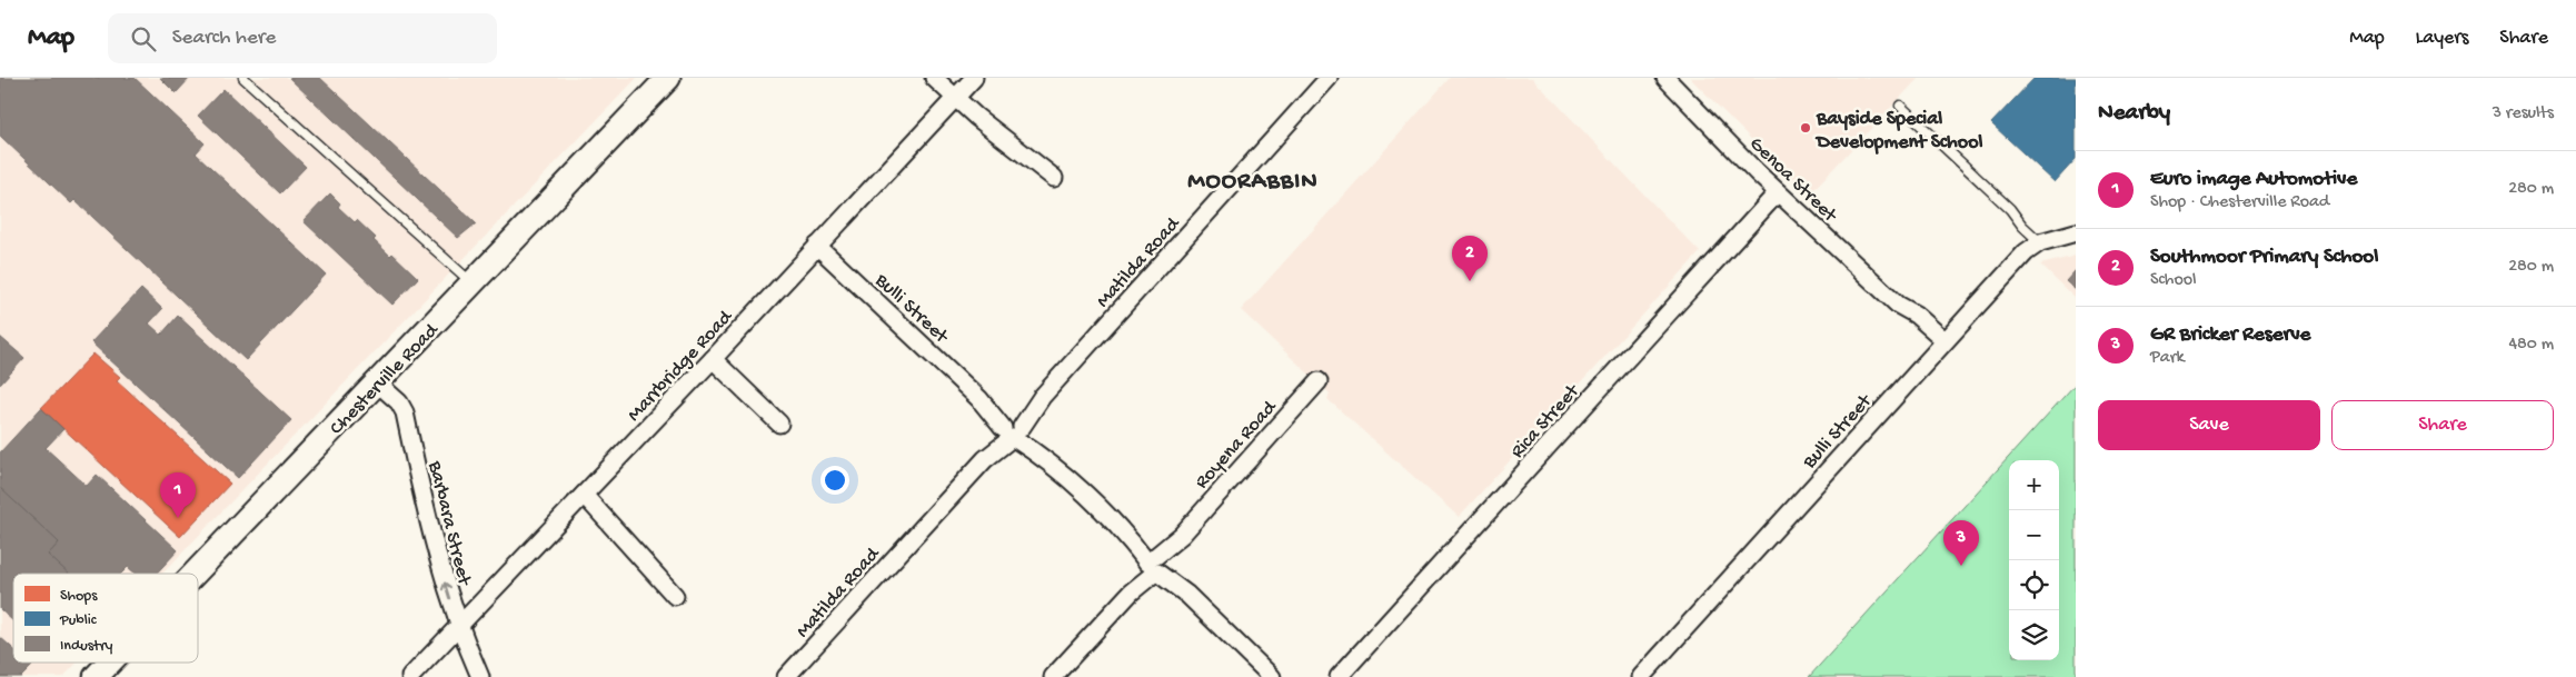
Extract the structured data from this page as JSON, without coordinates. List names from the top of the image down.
{
  "streets": {
    "main road": ["Chesterville Road"],
    "street": [
      "Genoa Street",
      "Matilda Road",
      "Bulli Street",
      "Marrbridge Road",
      "Rica Street",
      "Royena Road",
      "Barbara Street"
    ]
  },
  "crossings": [
    ["Genoa Street", "Bulli Street"],
    ["Genoa Street", "Rica Street"],
    ["Matilda Road", "Bulli Street"],
    ["Bulli Street", "Marrbridge Road"],
    ["Bulli Street", "Royena Road"],
    ["Marrbridge Road", "Barbara Street"],
    ["Chesterville Road", "Barbara Street"]
  ],
  "one_way": ["Barbara Street"],
  "districts": ["MOORABBIN"],
  "places": ["Bayside Special Development School"],
  "legend": ["Shops", "Public", "Industry"],
  "page": {
    "header": "Map",
    "search": "Search here",
    "nav": ["Map", "Layers", "Share"],
    "heading": ["Nearby", "3 results"],
    "list": [
      {
        "mark": "1",
        "name": "Euro image Automotive",
        "note": "Shop · Chesterville Road",
        "value": "280 m"
      },
      {
        "mark": "2",
        "name": "Southmoor Primary School",
        "note": "School",
        "value": "280 m"
      },
      {
        "mark": "3",
        "name": "GR Bricker Reserve",
        "note": "Park",
        "value": "480 m"
      }
    ],
    "pins": ["2", "1", "3"],
    "buttons": ["Save", "Share"],
    "map_buttons": ["+", "−"]
  }
}
